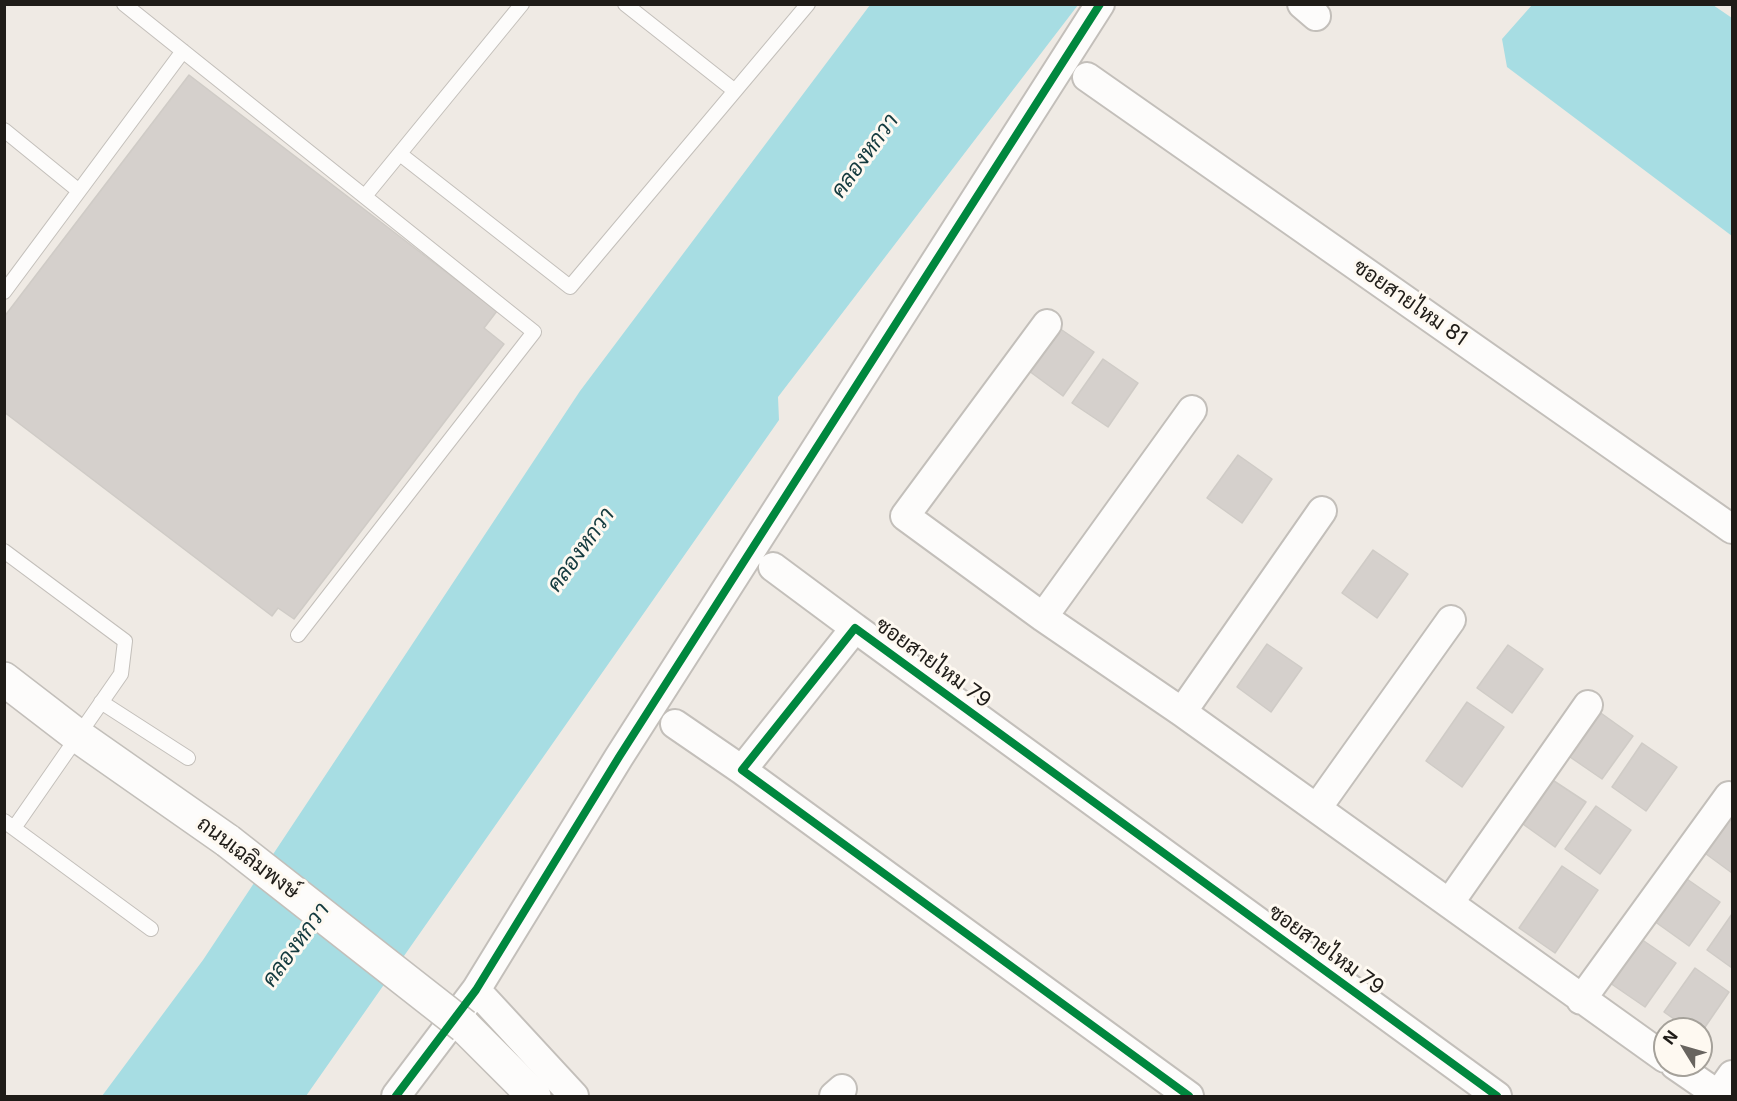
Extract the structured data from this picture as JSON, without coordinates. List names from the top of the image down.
{
  "streets": {
    "main road": ["ถนนเฉลิมพงษ์"],
    "street": ["ซอยสายไหม 81", "ซอยสายไหม 79"]
  },
  "water": ["คลองหกวา"],
  "north": "top left"
}
